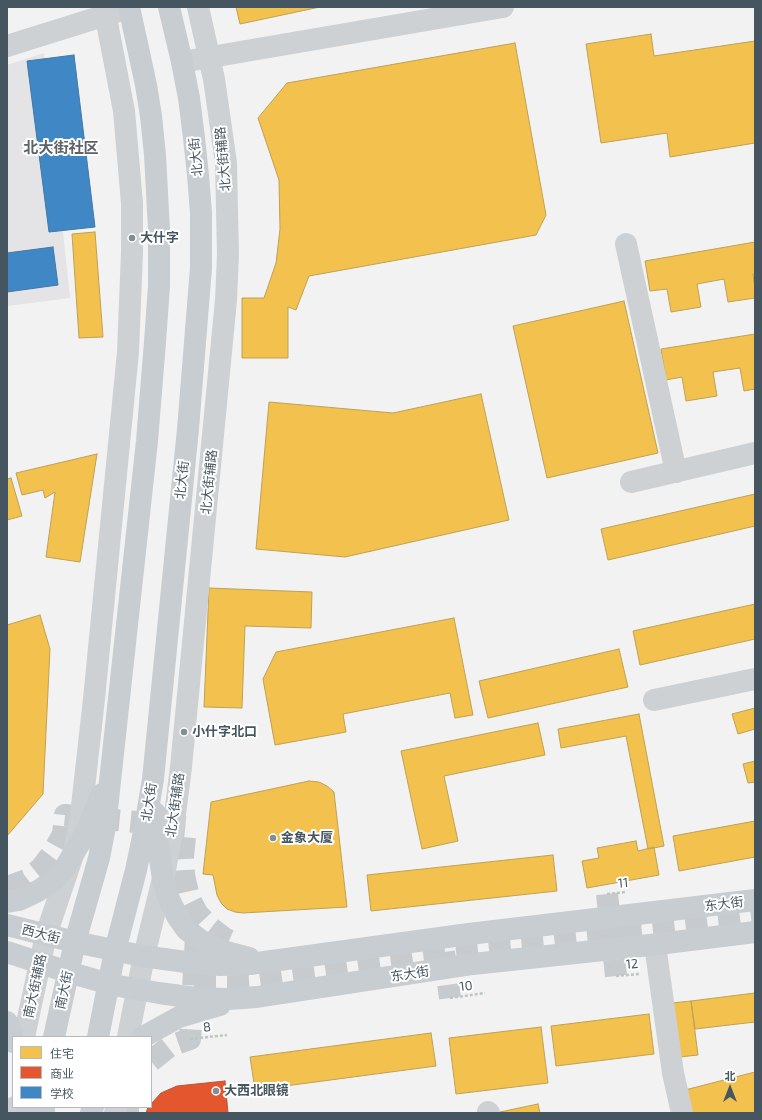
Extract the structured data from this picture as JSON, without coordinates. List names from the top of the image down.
{
  "streets": {
    "main road": [
      "北大街",
      "东大街",
      "西大街",
      "南大街"
    ],
    "street": ["北大街辅路", "南大街辅路"],
    "path": [
      "11",
      "12",
      "10",
      "8"
    ]
  },
  "crossings": [
    ["北大街", "东大街"],
    ["北大街辅路", "东大街"],
    ["东大街", "西大街"],
    ["东大街", "南大街"],
    ["西大街", "南大街辅路"],
    ["西大街", "南大街"]
  ],
  "districts": ["北大街社区"],
  "places": [
    "大什字",
    "小什字北口",
    "金象大厦",
    "大西北眼镜"
  ],
  "legend": ["住宅", "商业", "学校"],
  "north": "top"
}
